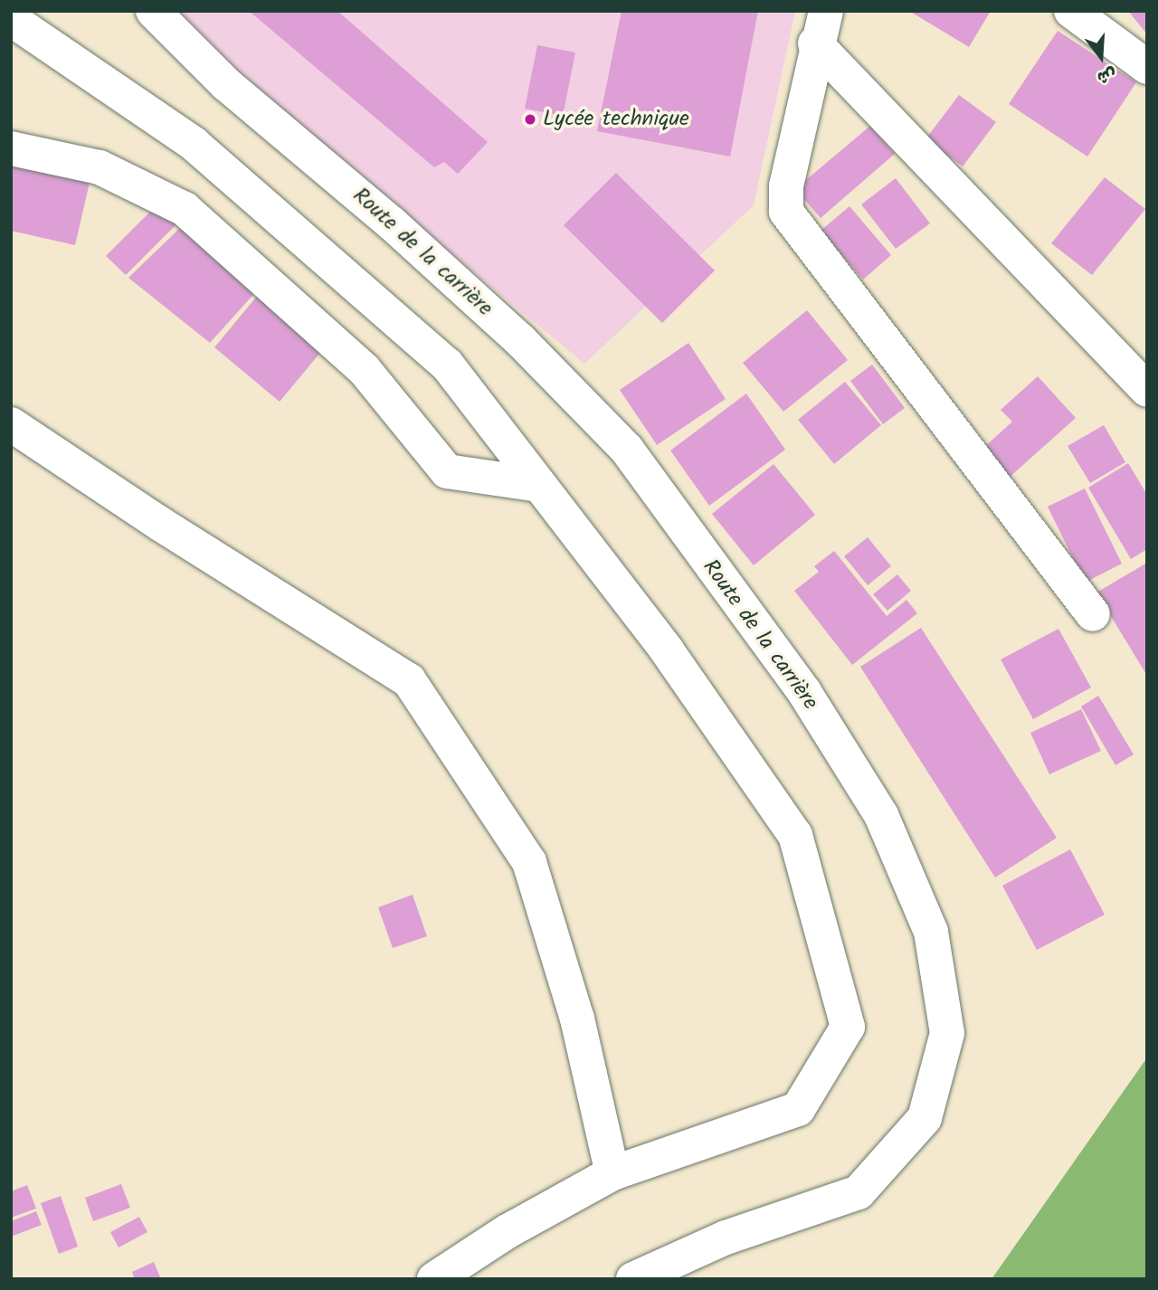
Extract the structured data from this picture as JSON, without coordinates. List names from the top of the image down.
{
  "streets": {
    "street": ["Route de la carrière"]
  },
  "places": ["Lycée technique"],
  "north": "bottom"
}
